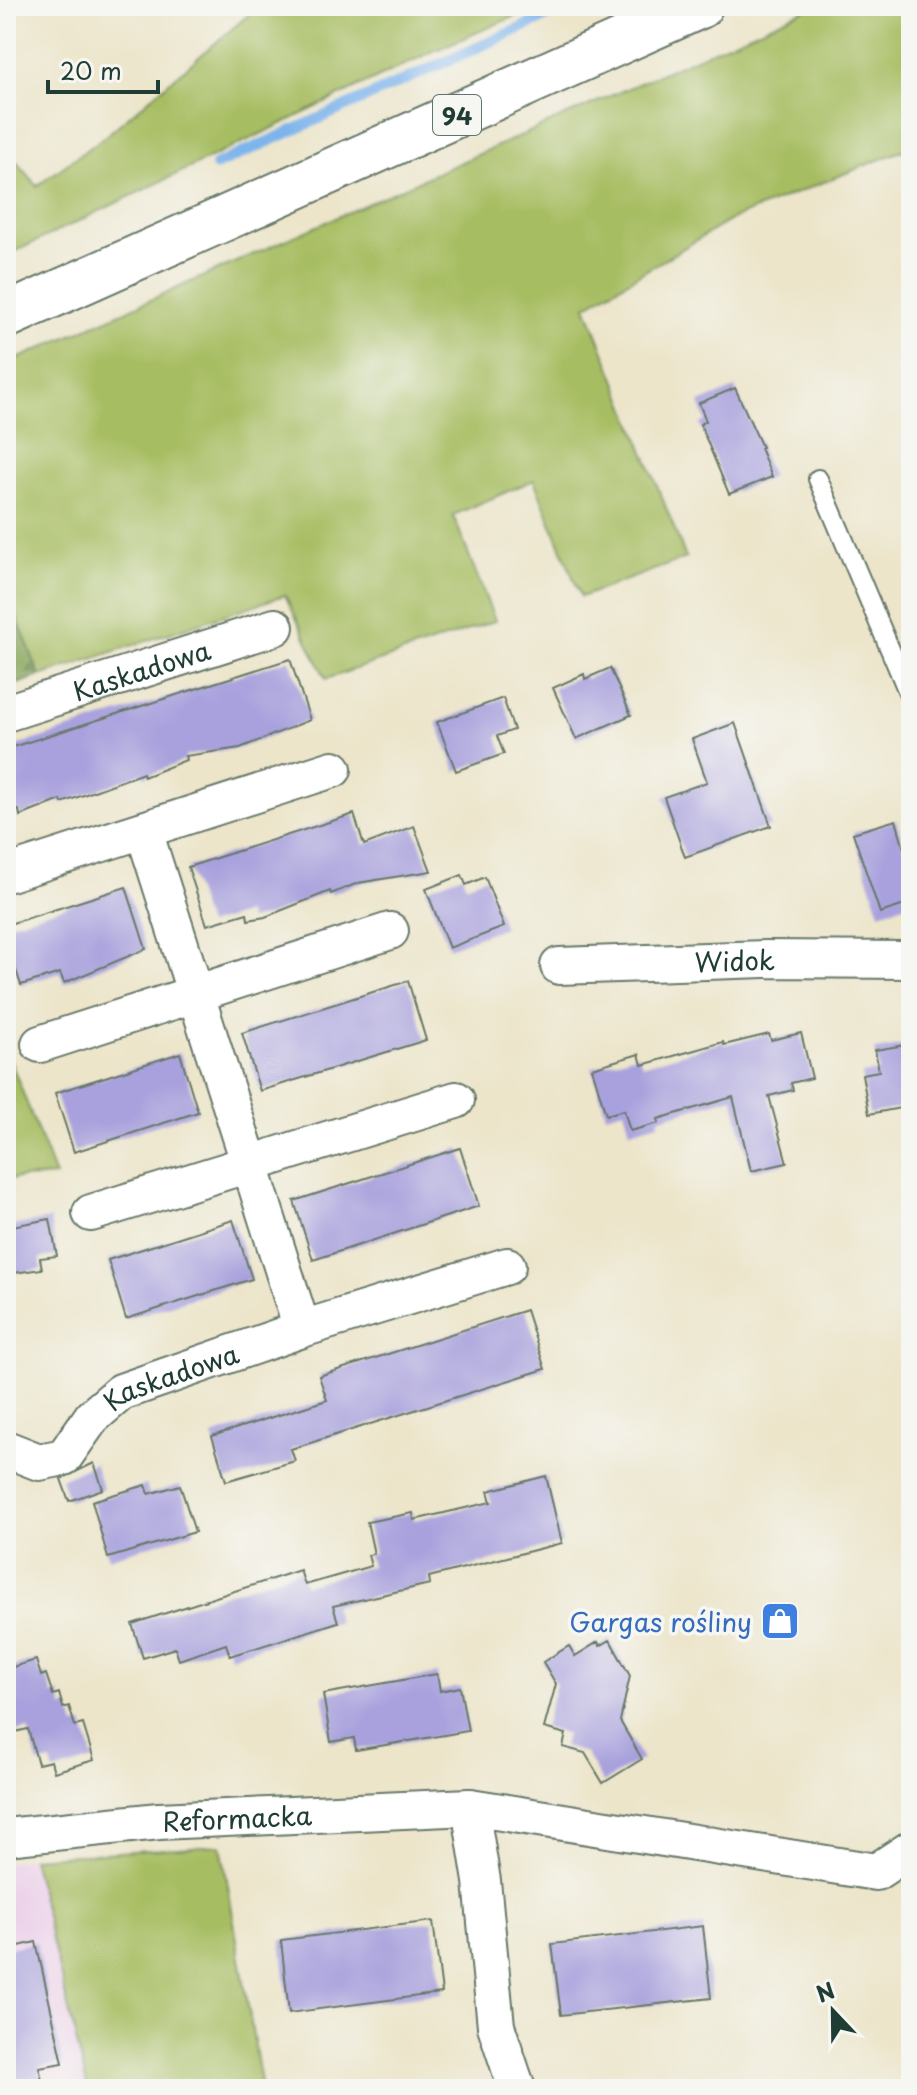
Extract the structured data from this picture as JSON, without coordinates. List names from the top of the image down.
{
  "streets": {
    "main road": ["94"],
    "street": ["Kaskadowa", "Widok", "Reformacka"]
  },
  "places": {
    "shop": ["Gargas rośliny"]
  },
  "scale_bar": "20 m",
  "north": "top"
}
